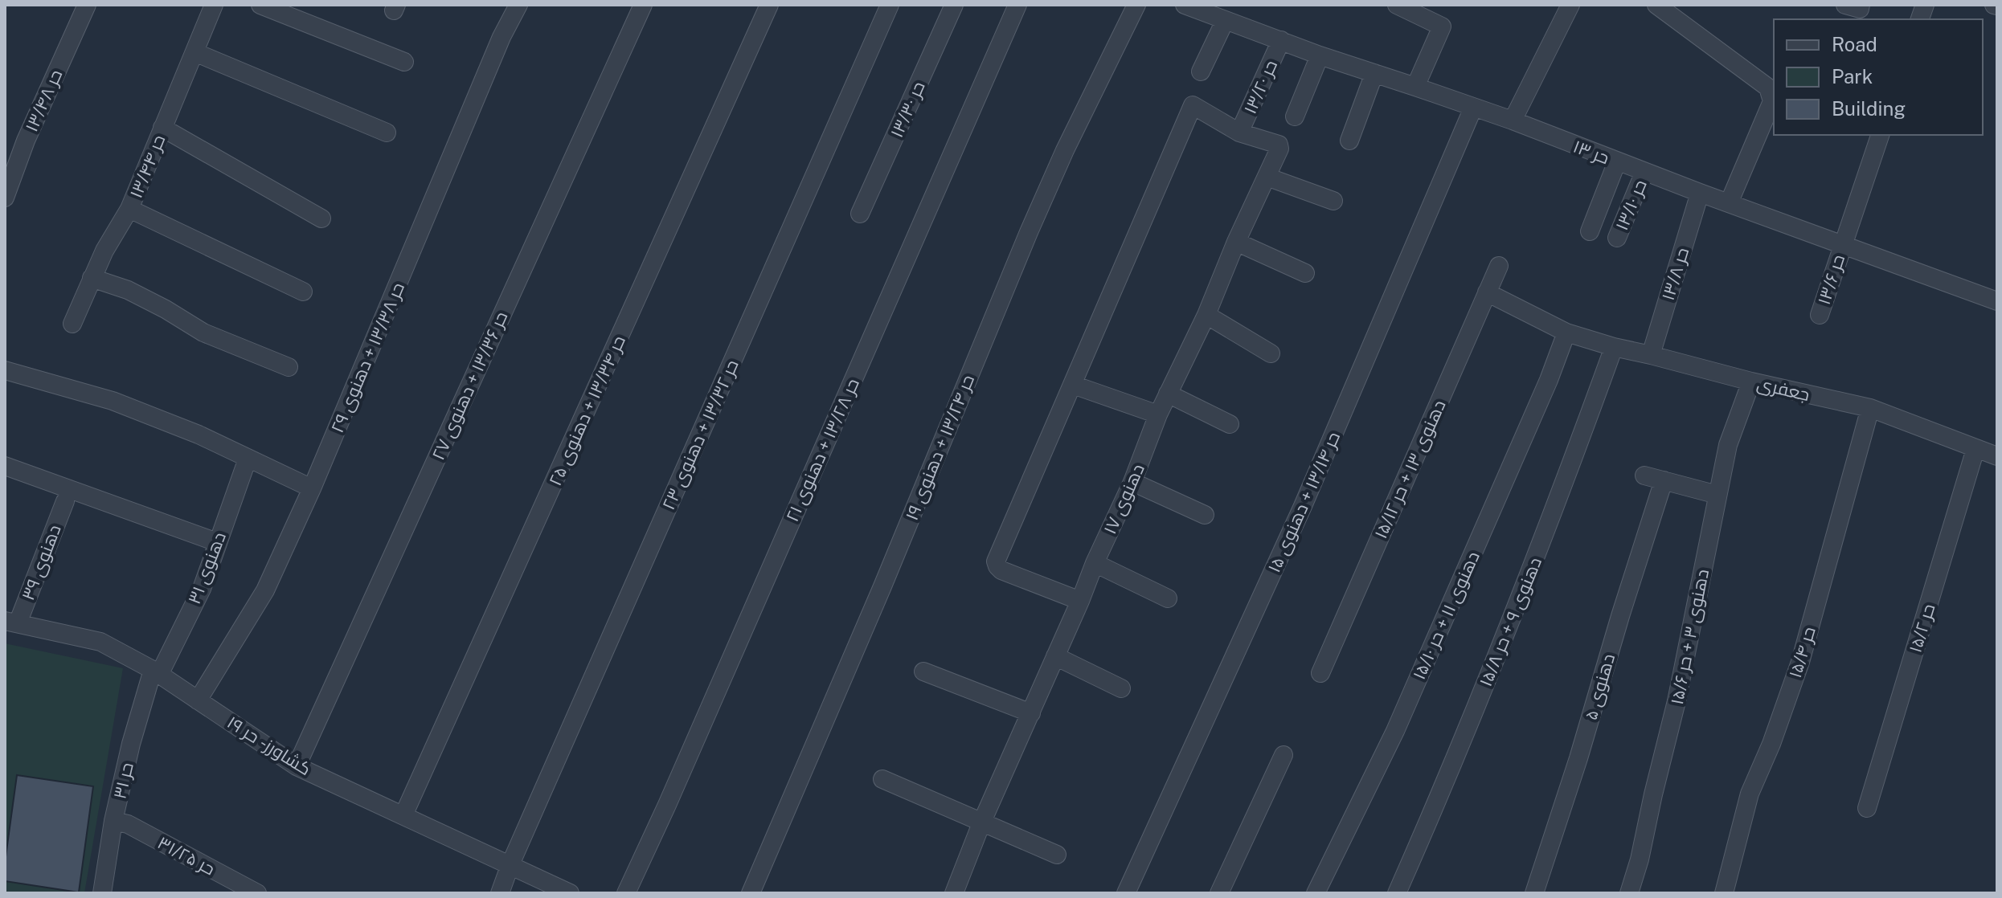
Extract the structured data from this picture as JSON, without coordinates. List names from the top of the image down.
{
  "streets": {
    "street": [
      "حر ۱۳/۲۰",
      "حر ۱۳/۴۸",
      "حر ۱۳/۳۰",
      "حر ۱۳",
      "حر ۱۳/۴۴",
      "حر ۱۳/۱۰",
      "حر ۱۳/۸",
      "حر ۱۳/۶",
      "حر ۱۳/۳۸ + دهنوی ۲۹",
      "حر ۱۳/۳۶ + دهنوی ۲۷",
      "جعفری",
      "حر ۱۳/۳۴ + دهنوی ۲۵",
      "حر ۱۳/۳۲ + دهنوی ۲۳",
      "حر ۱۳/۲۴ + دهنوی ۱۹",
      "حر ۱۳/۲۸ + دهنوی ۲۱",
      "دهنوی ۱۳ + حر ۱۵/۱۲",
      "دهنوی ۱۷",
      "حر ۱۳/۱۴ + دهنوی ۱۵",
      "دهنوی ۳۹",
      "دهنوی ۳۱",
      "دهنوی ۱۱ + حر ۱۵/۱۰",
      "دهنوی ۹ + حر ۱۵/۸",
      "حر ۱۵/۲",
      "دهنوی ۳ + حر ۱۵/۶",
      "حر ۱۵/۴",
      "دهنوی ۵",
      "کشاورز - حر ۱۹",
      "حر ۳۱",
      "حر ۳۱/۲۵"
    ]
  },
  "crossings": [
    ["حر ۱۳/۲۰", "حر ۱۳"],
    ["حر ۱۳/۲۰", "دهنوی ۱۷"],
    ["حر ۱۳", "حر ۱۳/۱۰"],
    ["حر ۱۳", "حر ۱۳/۸"],
    ["حر ۱۳", "حر ۱۳/۶"],
    ["حر ۱۳", "حر ۱۳/۱۴ + دهنوی ۱۵"],
    ["حر ۱۳/۸", "جعفری"],
    ["حر ۱۳/۳۸ + دهنوی ۲۹", "کشاورز - حر ۱۹"],
    ["حر ۱۳/۳۶ + دهنوی ۲۷", "کشاورز - حر ۱۹"],
    ["جعفری", "دهنوی ۱۳ + حر ۱۵/۱۲"],
    ["جعفری", "دهنوی ۱۱ + حر ۱۵/۱۰"],
    ["جعفری", "دهنوی ۹ + حر ۱۵/۸"],
    ["جعفری", "حر ۱۵/۲"],
    ["جعفری", "دهنوی ۳ + حر ۱۵/۶"],
    ["جعفری", "حر ۱۵/۴"],
    ["حر ۱۳/۳۴ + دهنوی ۲۵", "کشاورز - حر ۱۹"],
    ["حر ۱۳/۳۲ + دهنوی ۲۳", "کشاورز - حر ۱۹"],
    ["دهنوی ۳۹", "کشاورز - حر ۱۹"],
    ["دهنوی ۳۱", "کشاورز - حر ۱۹"],
    ["دهنوی ۳۱", "حر ۳۱"],
    ["کشاورز - حر ۱۹", "حر ۳۱"],
    ["حر ۳۱", "حر ۳۱/۲۵"]
  ],
  "legend": ["Road", "Park", "Building"]
}
